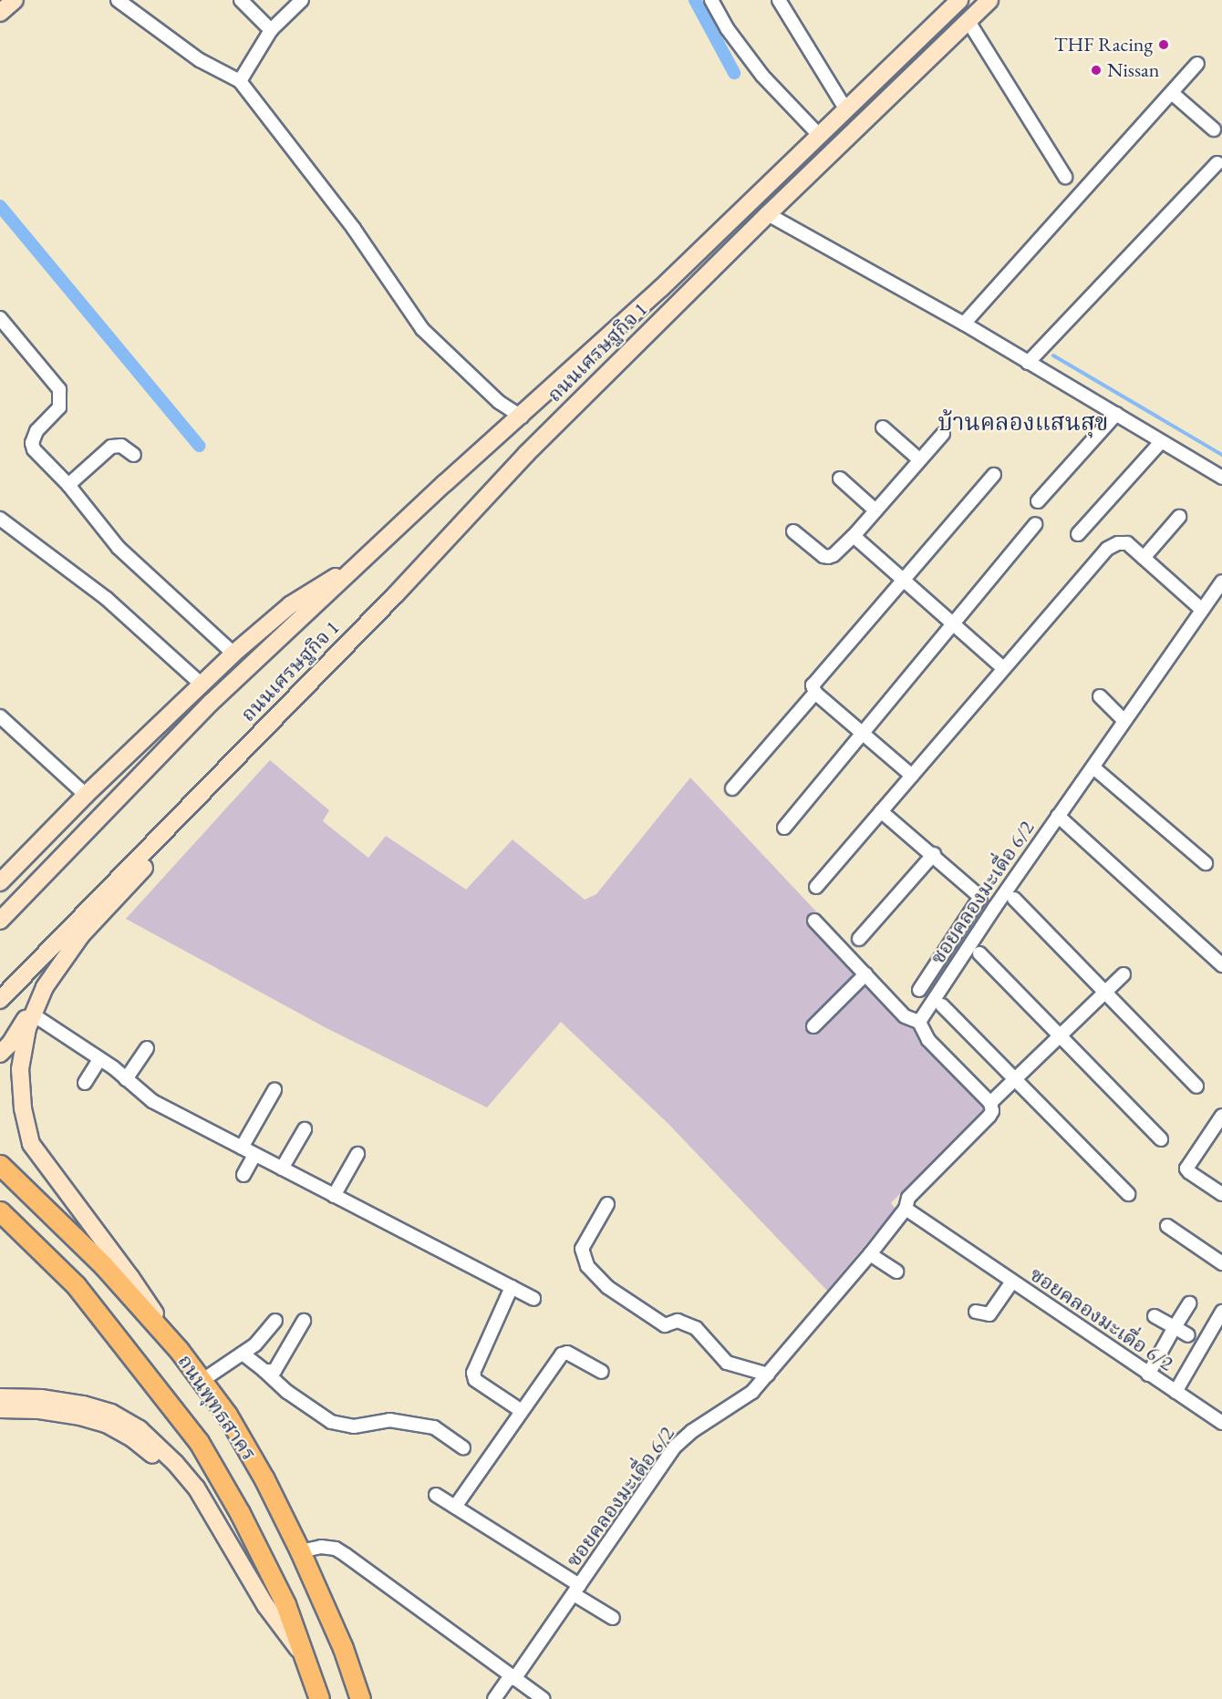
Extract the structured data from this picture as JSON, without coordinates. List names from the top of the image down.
{
  "streets": {
    "main road": ["ถนนเศรษฐกิจ 1", "ถนนพุทธสาคร"],
    "street": ["ซอยคลองมะเดื่อ 6/2"]
  },
  "districts": ["บ้านคลองแสนสุข"],
  "places": ["THF Racing", "Nissan"]
}
